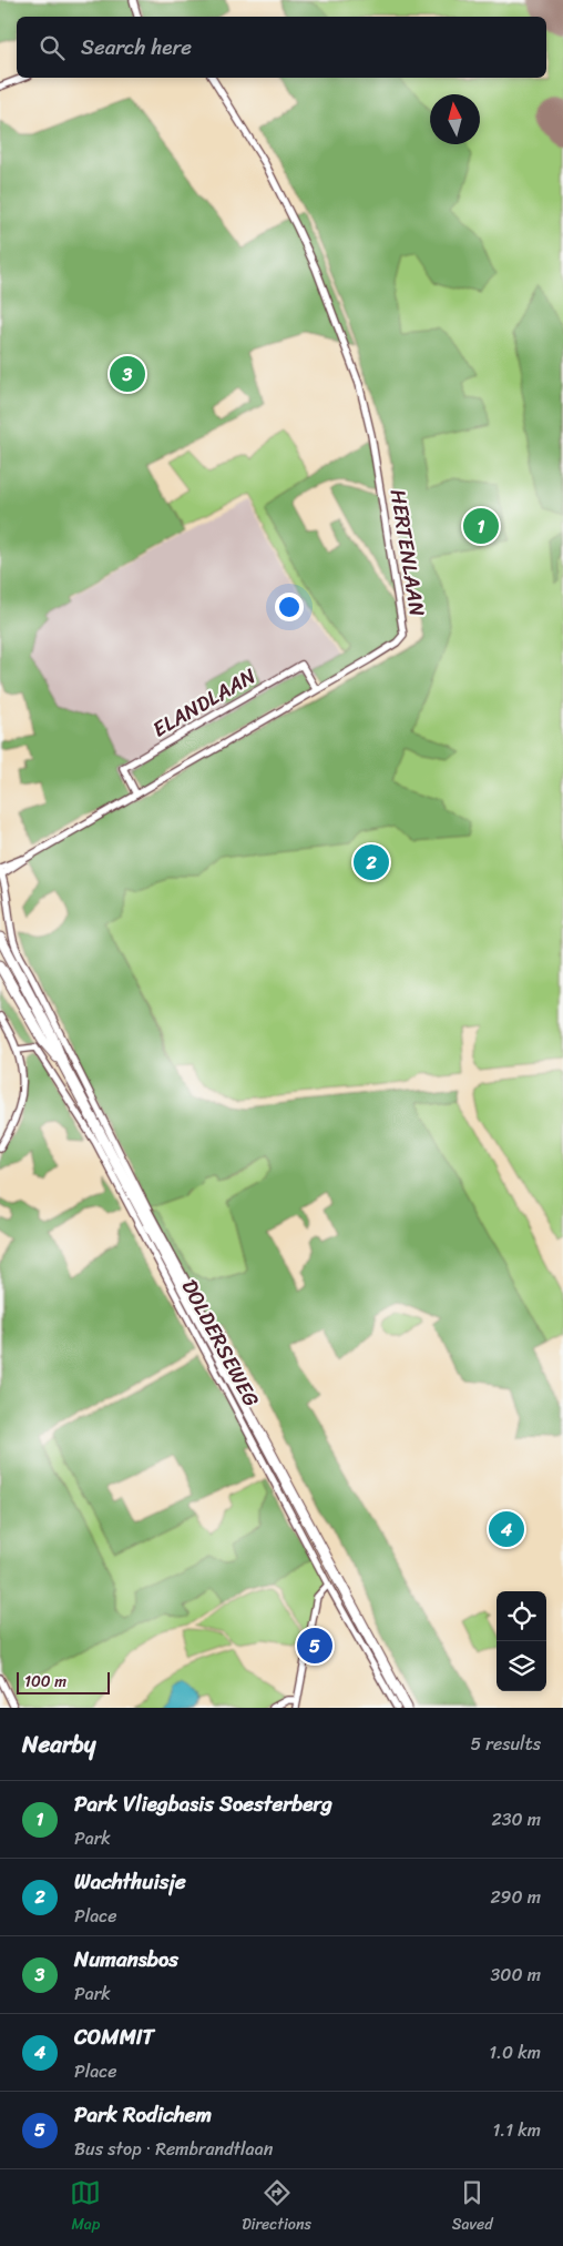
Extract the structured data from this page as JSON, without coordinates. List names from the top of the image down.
{
  "streets": {
    "main road": ["DOLDERSEWEG"],
    "street": ["HERTENLAAN", "ELANDLAAN"]
  },
  "crossings": [
    ["HERTENLAAN", "ELANDLAAN"],
    ["HERTENLAAN", "DOLDERSEWEG"]
  ],
  "scale_bar": "100 m",
  "north": "top",
  "page": {
    "search": "Search here",
    "pins": [
      "3",
      "1",
      "2",
      "4",
      "5"
    ],
    "scale": "100 m",
    "heading": ["Nearby", "5 results"],
    "list": [
      {
        "mark": "1",
        "name": "Park Vliegbasis Soesterberg",
        "note": "Park",
        "value": "230 m"
      },
      {
        "mark": "2",
        "name": "Wachthuisje",
        "note": "Place",
        "value": "290 m"
      },
      {
        "mark": "3",
        "name": "Numansbos",
        "note": "Park",
        "value": "300 m"
      },
      {
        "mark": "4",
        "name": "COMMIT",
        "note": "Place",
        "value": "1.0 km"
      },
      {
        "mark": "5",
        "name": "Park Rodichem",
        "note": "Bus stop · Rembrandtlaan",
        "value": "1.1 km"
      }
    ],
    "nav": ["Map", "Directions", "Saved"]
  }
}
